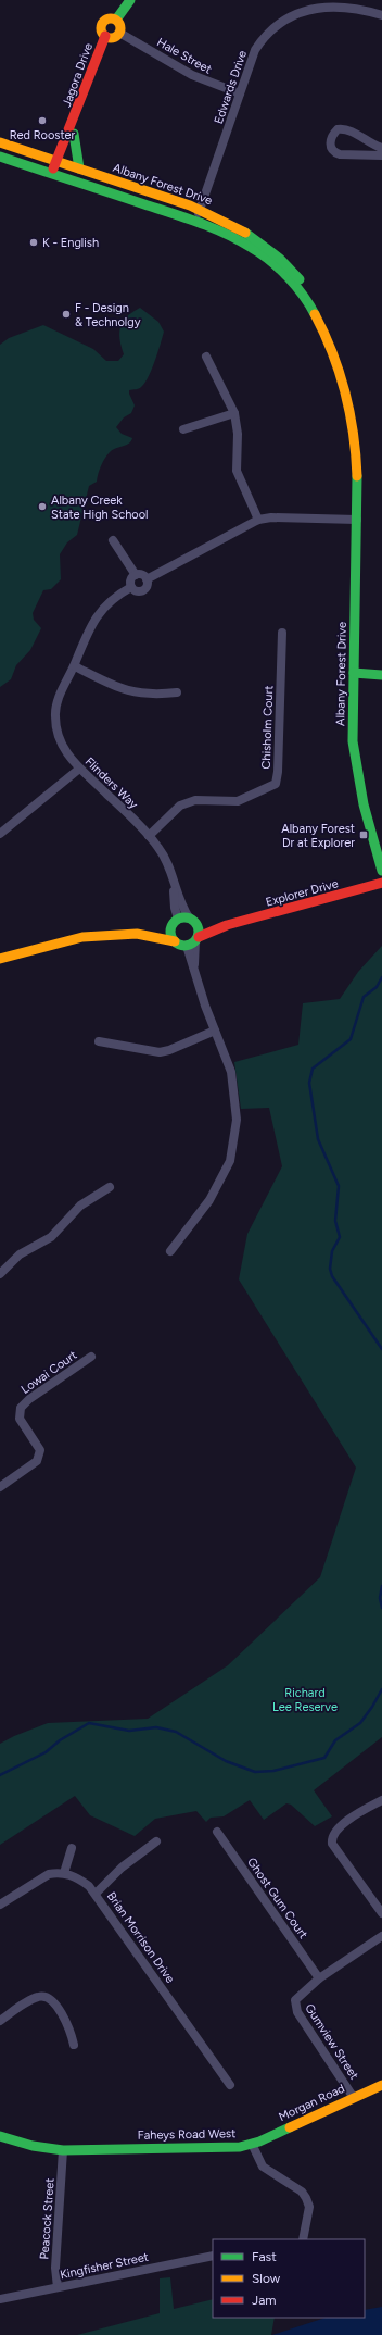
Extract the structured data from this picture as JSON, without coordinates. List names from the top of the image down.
{
  "streets": {
    "street": [
      "Hale Street",
      "Jagora Drive",
      "Edwards Drive",
      "Albany Forest Drive",
      "Chisholm Court",
      "Flinders Way",
      "Explorer Drive",
      "Lowai Court",
      "Ghost Gum Court",
      "Brian Morrison Drive",
      "Gumview Street",
      "Morgan Road",
      "Faheys Road West",
      "Peacock Street",
      "Kingfisher Street"
    ]
  },
  "crossings": [
    ["Hale Street", "Jagora Drive"],
    ["Hale Street", "Edwards Drive"],
    ["Jagora Drive", "Albany Forest Drive"],
    ["Edwards Drive", "Albany Forest Drive"],
    ["Chisholm Court", "Flinders Way"],
    ["Flinders Way", "Explorer Drive"],
    ["Ghost Gum Court", "Gumview Street"],
    ["Gumview Street", "Morgan Road"],
    ["Morgan Road", "Faheys Road West"],
    ["Faheys Road West", "Peacock Street"],
    ["Peacock Street", "Kingfisher Street"]
  ],
  "parks": ["Richard Lee Reserve"],
  "places": {
    "other": [
      "Red Rooster",
      "K - English",
      "F - Design & Technolgy",
      "Albany Creek State High School"
    ],
    "transit": ["Albany Forest Dr at Explorer"]
  },
  "legend": ["Fast", "Slow", "Jam"]
}
